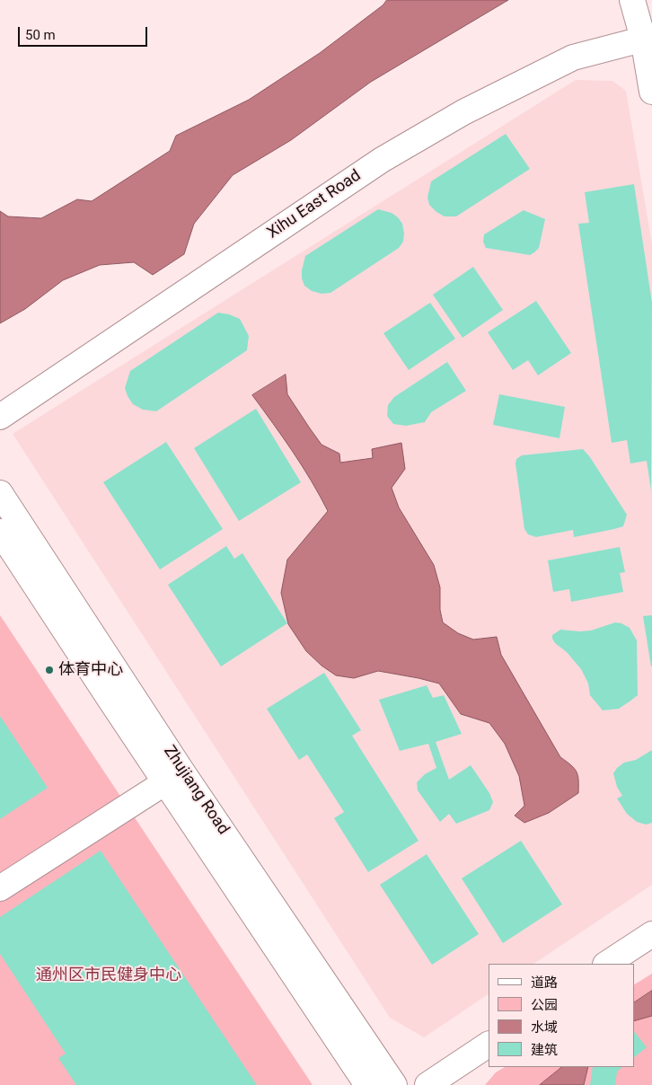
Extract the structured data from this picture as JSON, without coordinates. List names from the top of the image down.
{
  "streets": {
    "street": ["Xihu East Road", "Zhujiang Road"]
  },
  "parks": ["通州区市民健身中心"],
  "places": ["体育中心"],
  "legend": [
    "道路",
    "公园",
    "水域",
    "建筑"
  ],
  "scale_bar": "50 m"
}
